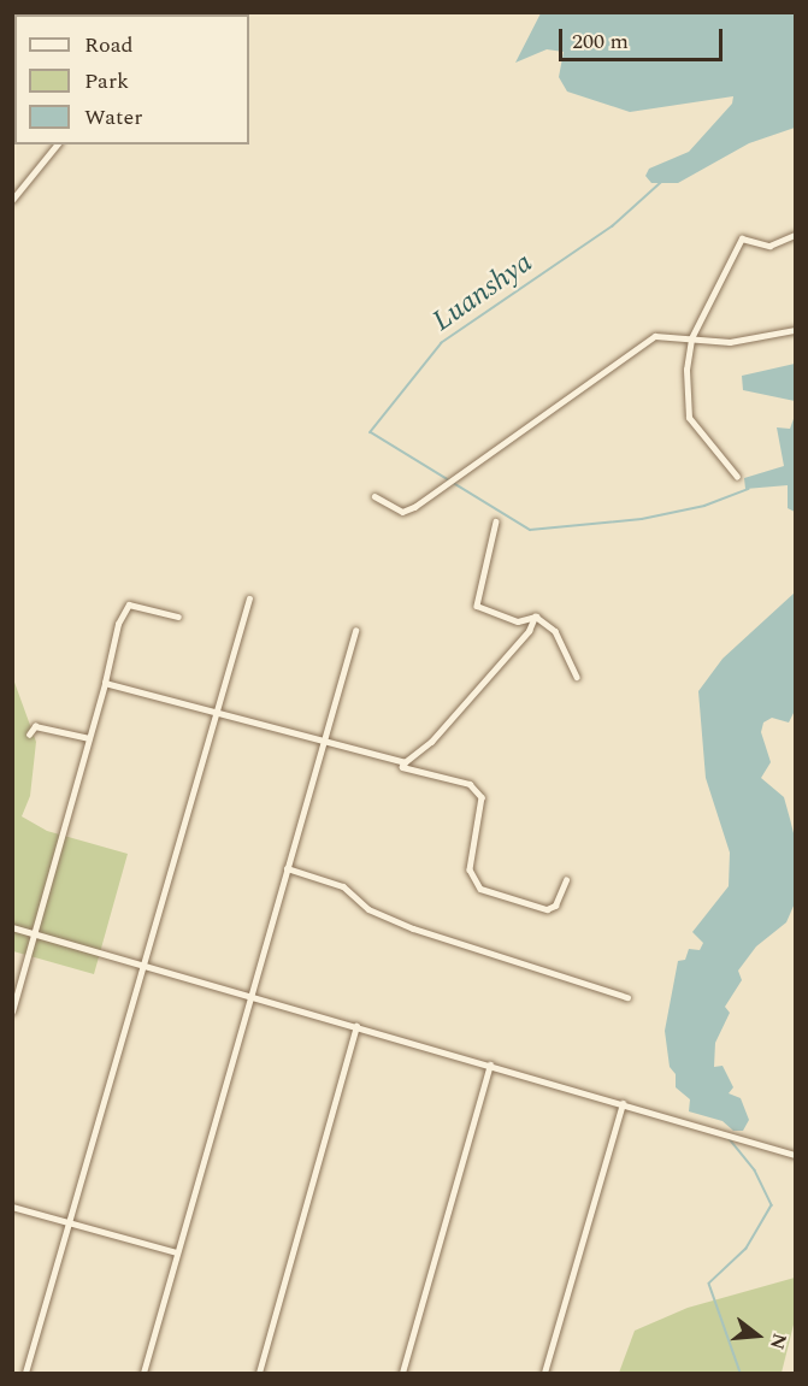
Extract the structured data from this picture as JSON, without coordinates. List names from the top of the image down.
{
  "water": ["Luanshya"],
  "legend": ["Road", "Park", "Water"],
  "scale_bar": "200 m",
  "north": "right"
}
